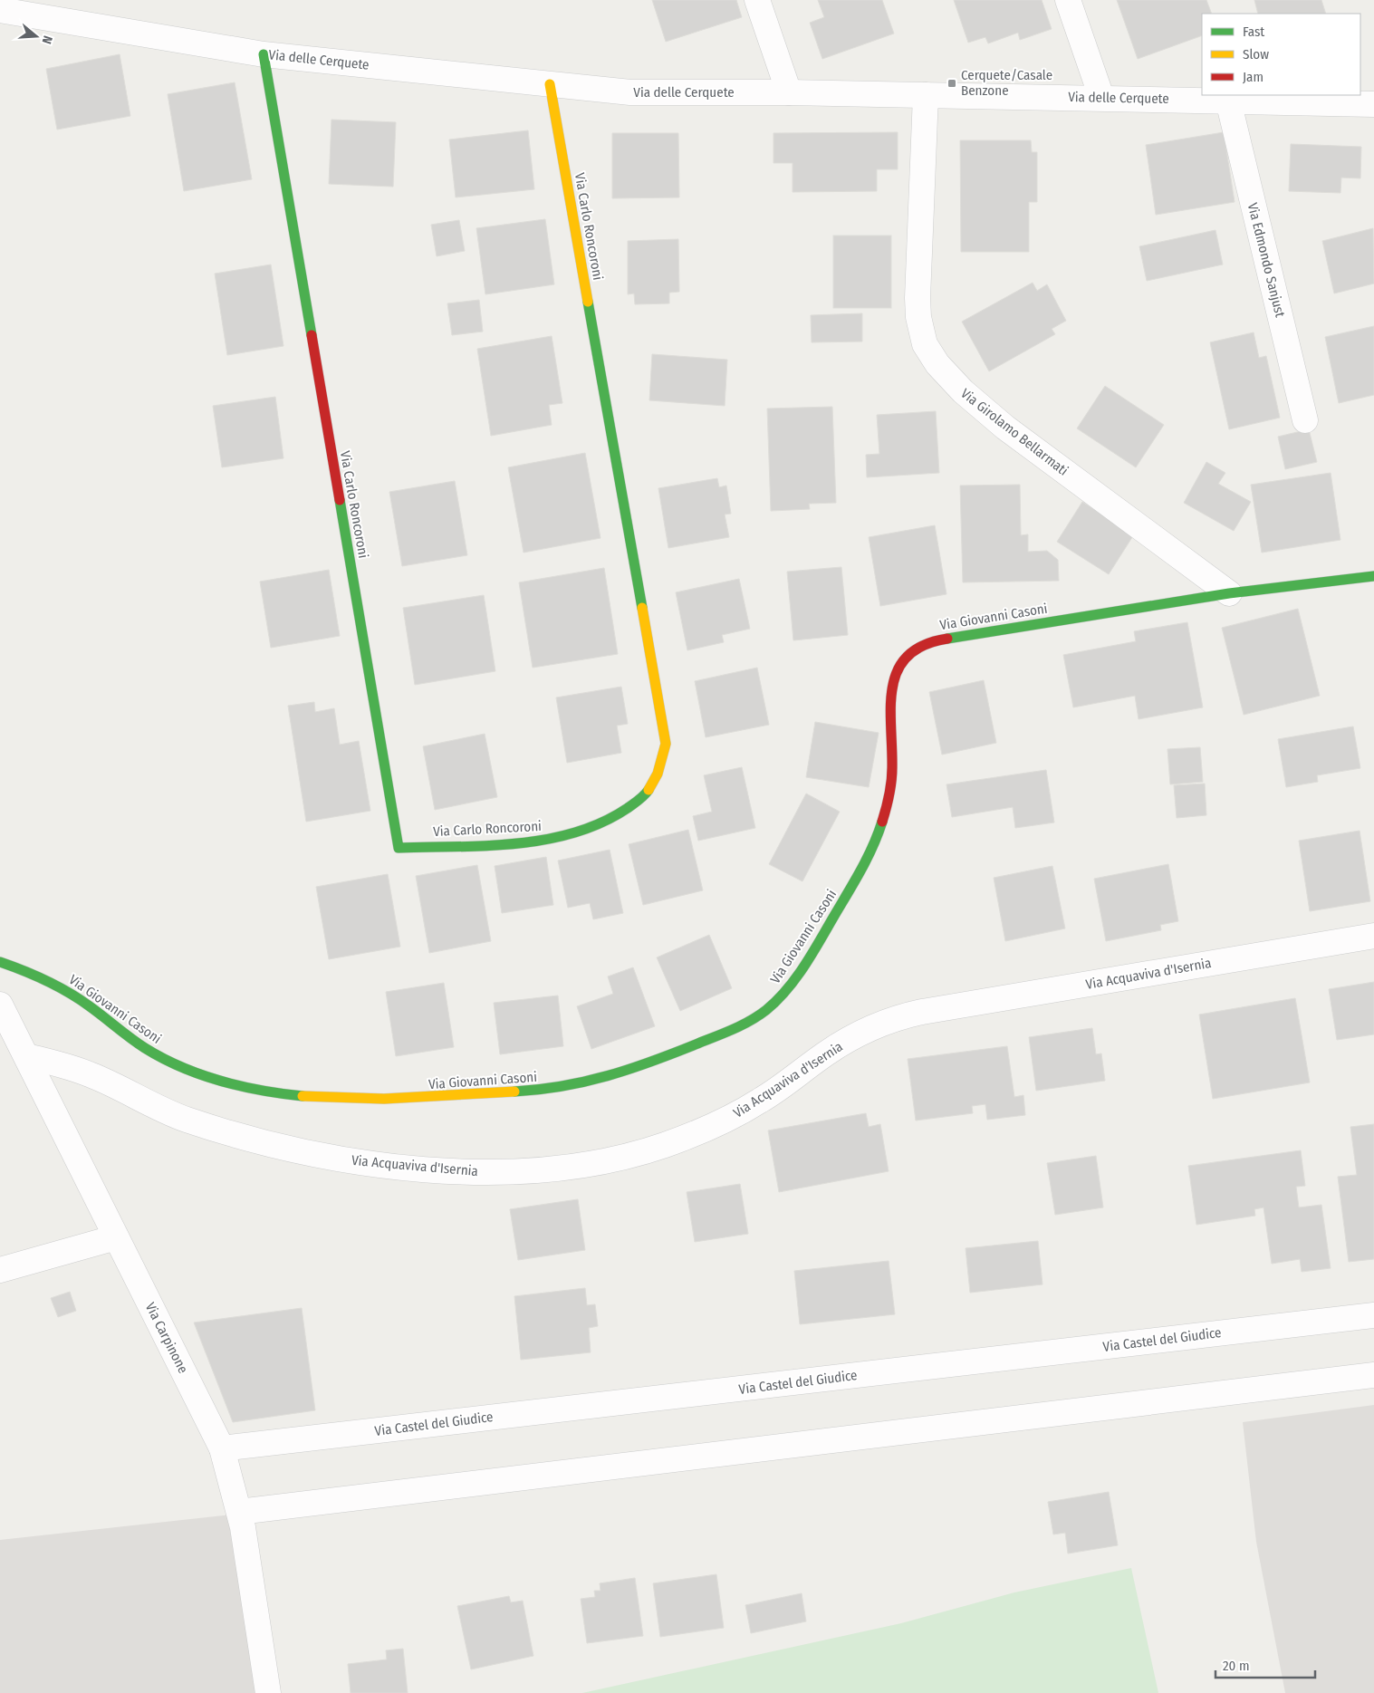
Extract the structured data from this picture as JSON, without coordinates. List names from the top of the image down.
{
  "streets": {
    "street": [
      "Via delle Cerquete",
      "Via Carlo Roncoroni",
      "Via Edmondo Sanjust",
      "Via Girolamo Bellarmati",
      "Via Giovanni Casoni",
      "Via Acquaviva d'Isernia",
      "Via Carpinone",
      "Via Castel del Giudice"
    ]
  },
  "crossings": [
    ["Via delle Cerquete", "Via Carlo Roncoroni"],
    ["Via delle Cerquete", "Via Edmondo Sanjust"],
    ["Via delle Cerquete", "Via Girolamo Bellarmati"],
    ["Via Girolamo Bellarmati", "Via Giovanni Casoni"],
    ["Via Acquaviva d'Isernia", "Via Carpinone"],
    ["Via Carpinone", "Via Castel del Giudice"]
  ],
  "places": {
    "transit": ["Cerquete/Casale Benzone"]
  },
  "legend": ["Fast", "Slow", "Jam"],
  "scale_bar": "20 m",
  "north": "right"
}
